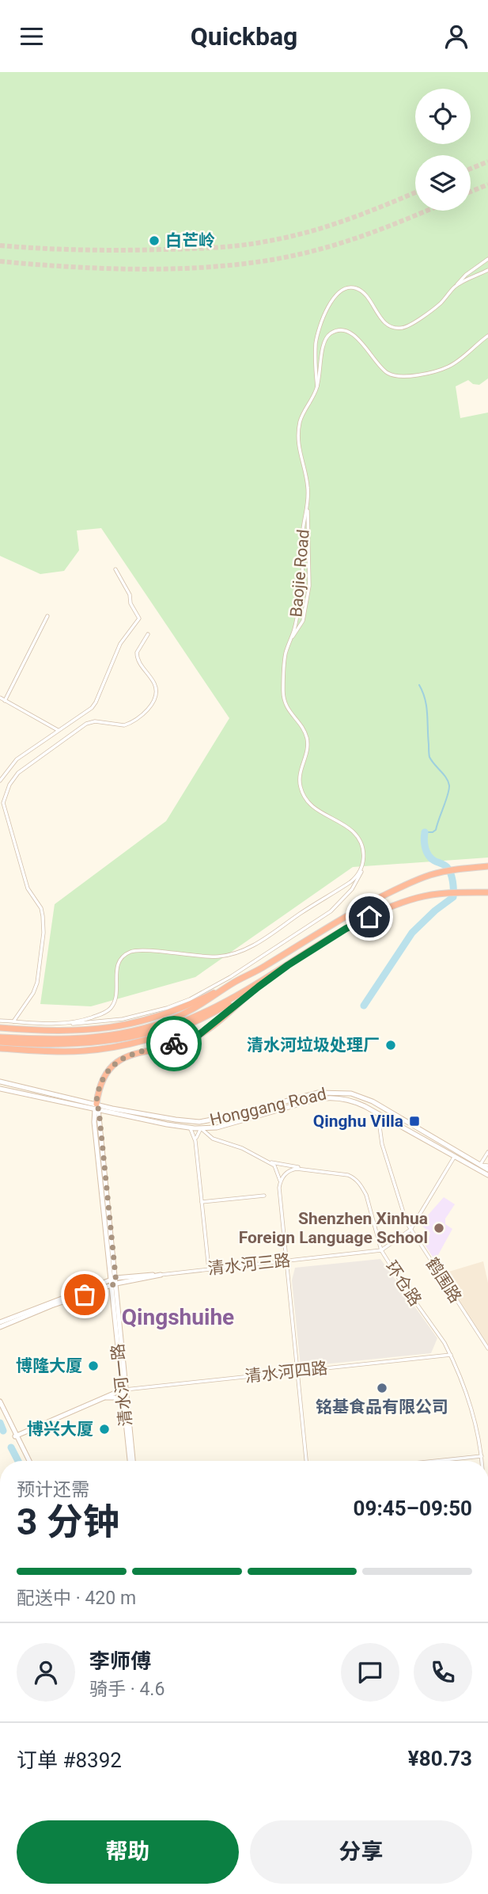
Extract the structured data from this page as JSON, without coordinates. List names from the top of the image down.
{
  "streets": {
    "street": [
      "Baojie Road",
      "Honggang Road",
      "清水河三路",
      "鹤围路",
      "环仓路",
      "清水河四路",
      "清水河一路"
    ]
  },
  "crossings": [
    ["Honggang Road", "清水河三路"],
    ["Honggang Road", "鹤围路"],
    ["Honggang Road", "清水河一路"],
    ["清水河三路", "鹤围路"],
    ["清水河三路", "环仓路"],
    ["清水河三路", "清水河一路"],
    ["环仓路", "清水河四路"],
    ["清水河四路", "清水河一路"]
  ],
  "districts": ["Qingshuihe"],
  "places": {
    "other": [
      "白芒岭",
      "清水河垃圾处理厂",
      "Shenzhen Xinhua Foreign Language School",
      "博隆大厦",
      "铭基食品有限公司",
      "博兴大厦"
    ],
    "transit": ["Qinghu Villa"]
  },
  "page": {
    "header": "Quickbag",
    "heading": ["3 分钟", "预计还需", "09:45–09:50"],
    "panel": [
      "李师傅",
      "骑手 · 4.6",
      "订单 #8392",
      "¥80.73"
    ],
    "bar": "配送中 · 420 m",
    "buttons": ["帮助", "分享"]
  }
}
